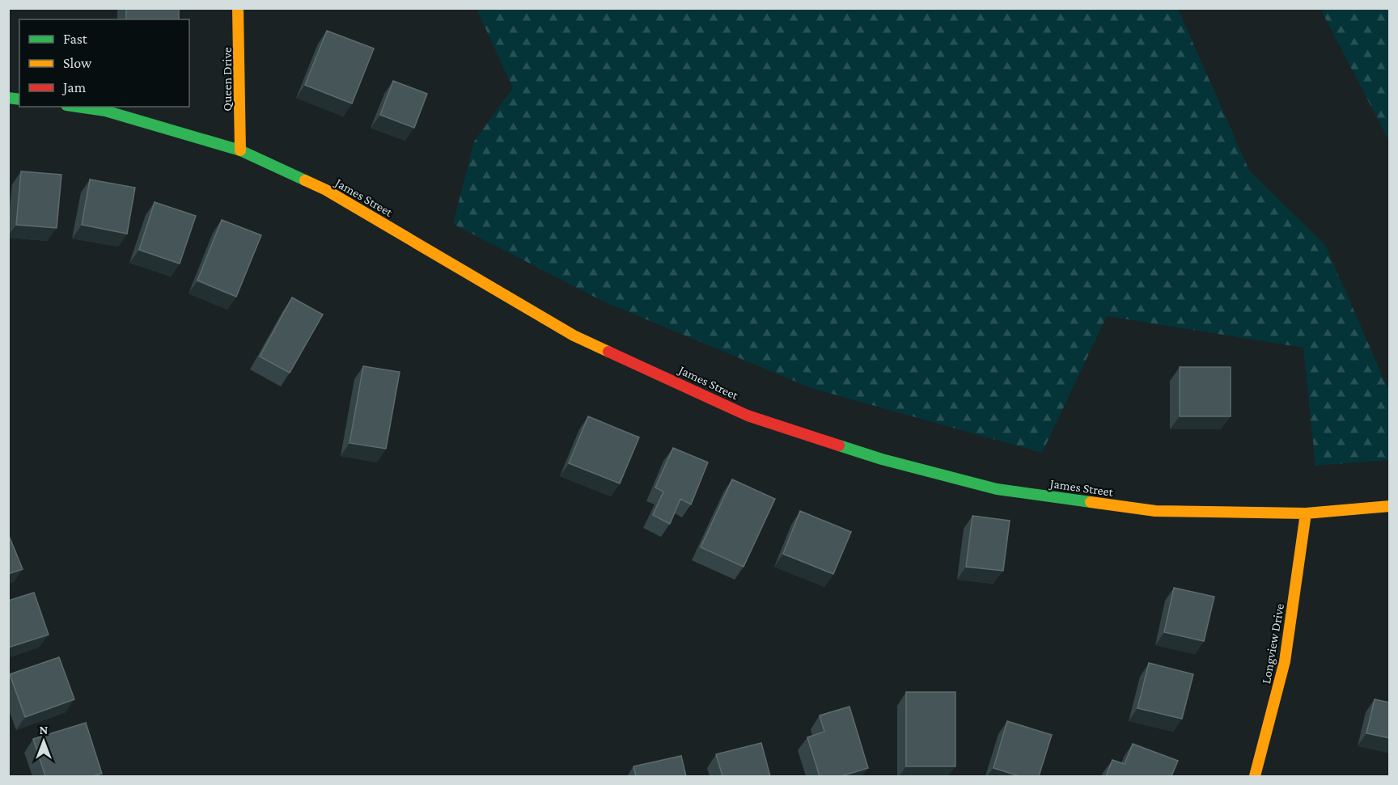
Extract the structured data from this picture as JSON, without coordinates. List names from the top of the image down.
{
  "streets": {
    "street": ["Queen Drive", "James Street", "Longview Drive"]
  },
  "crossings": [
    ["Queen Drive", "James Street"],
    ["James Street", "Longview Drive"]
  ],
  "legend": ["Fast", "Slow", "Jam"],
  "north": "top"
}
